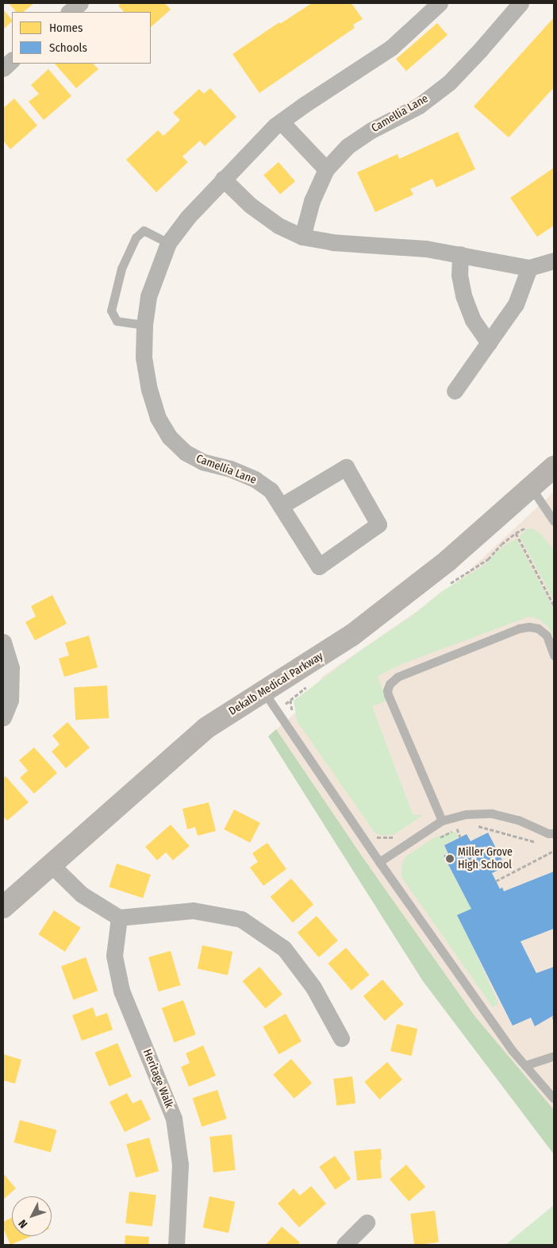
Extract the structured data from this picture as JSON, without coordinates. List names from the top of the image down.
{
  "streets": {
    "main road": ["Dekalb Medical Parkway"],
    "street": ["Camellia Lane", "Heritage Walk"]
  },
  "places": ["Miller Grove High School"],
  "legend": ["Homes", "Schools"],
  "north": "bottom left"
}
